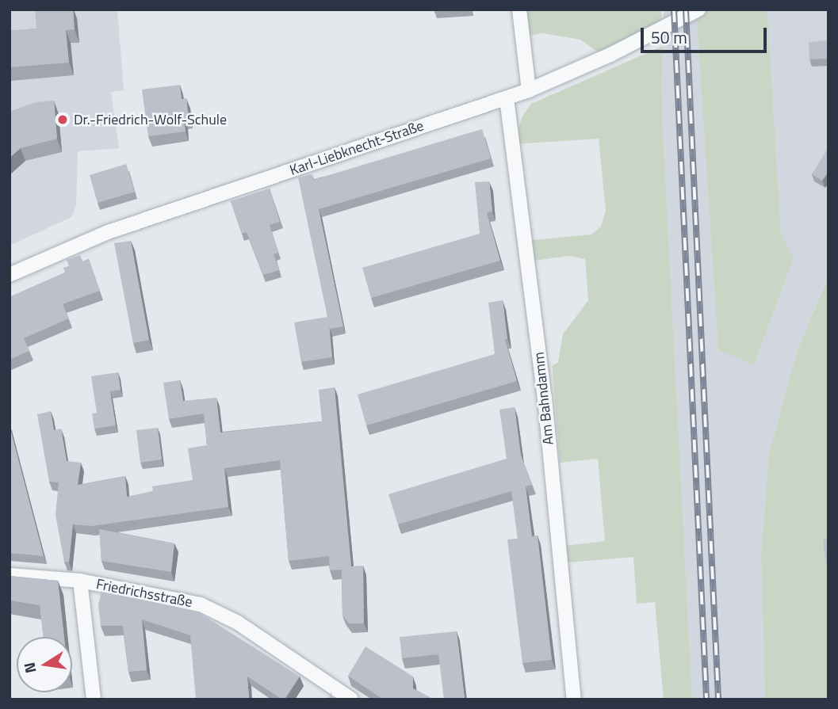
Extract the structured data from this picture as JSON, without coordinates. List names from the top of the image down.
{
  "streets": {
    "street": ["Karl-Liebknecht-Straße", "Am Bahndamm", "Friedrichsstraße"]
  },
  "crossings": [
    ["Karl-Liebknecht-Straße", "Am Bahndamm"]
  ],
  "places": ["Dr.-Friedrich-Wolf-Schule"],
  "scale_bar": "50 m",
  "north": "left"
}
